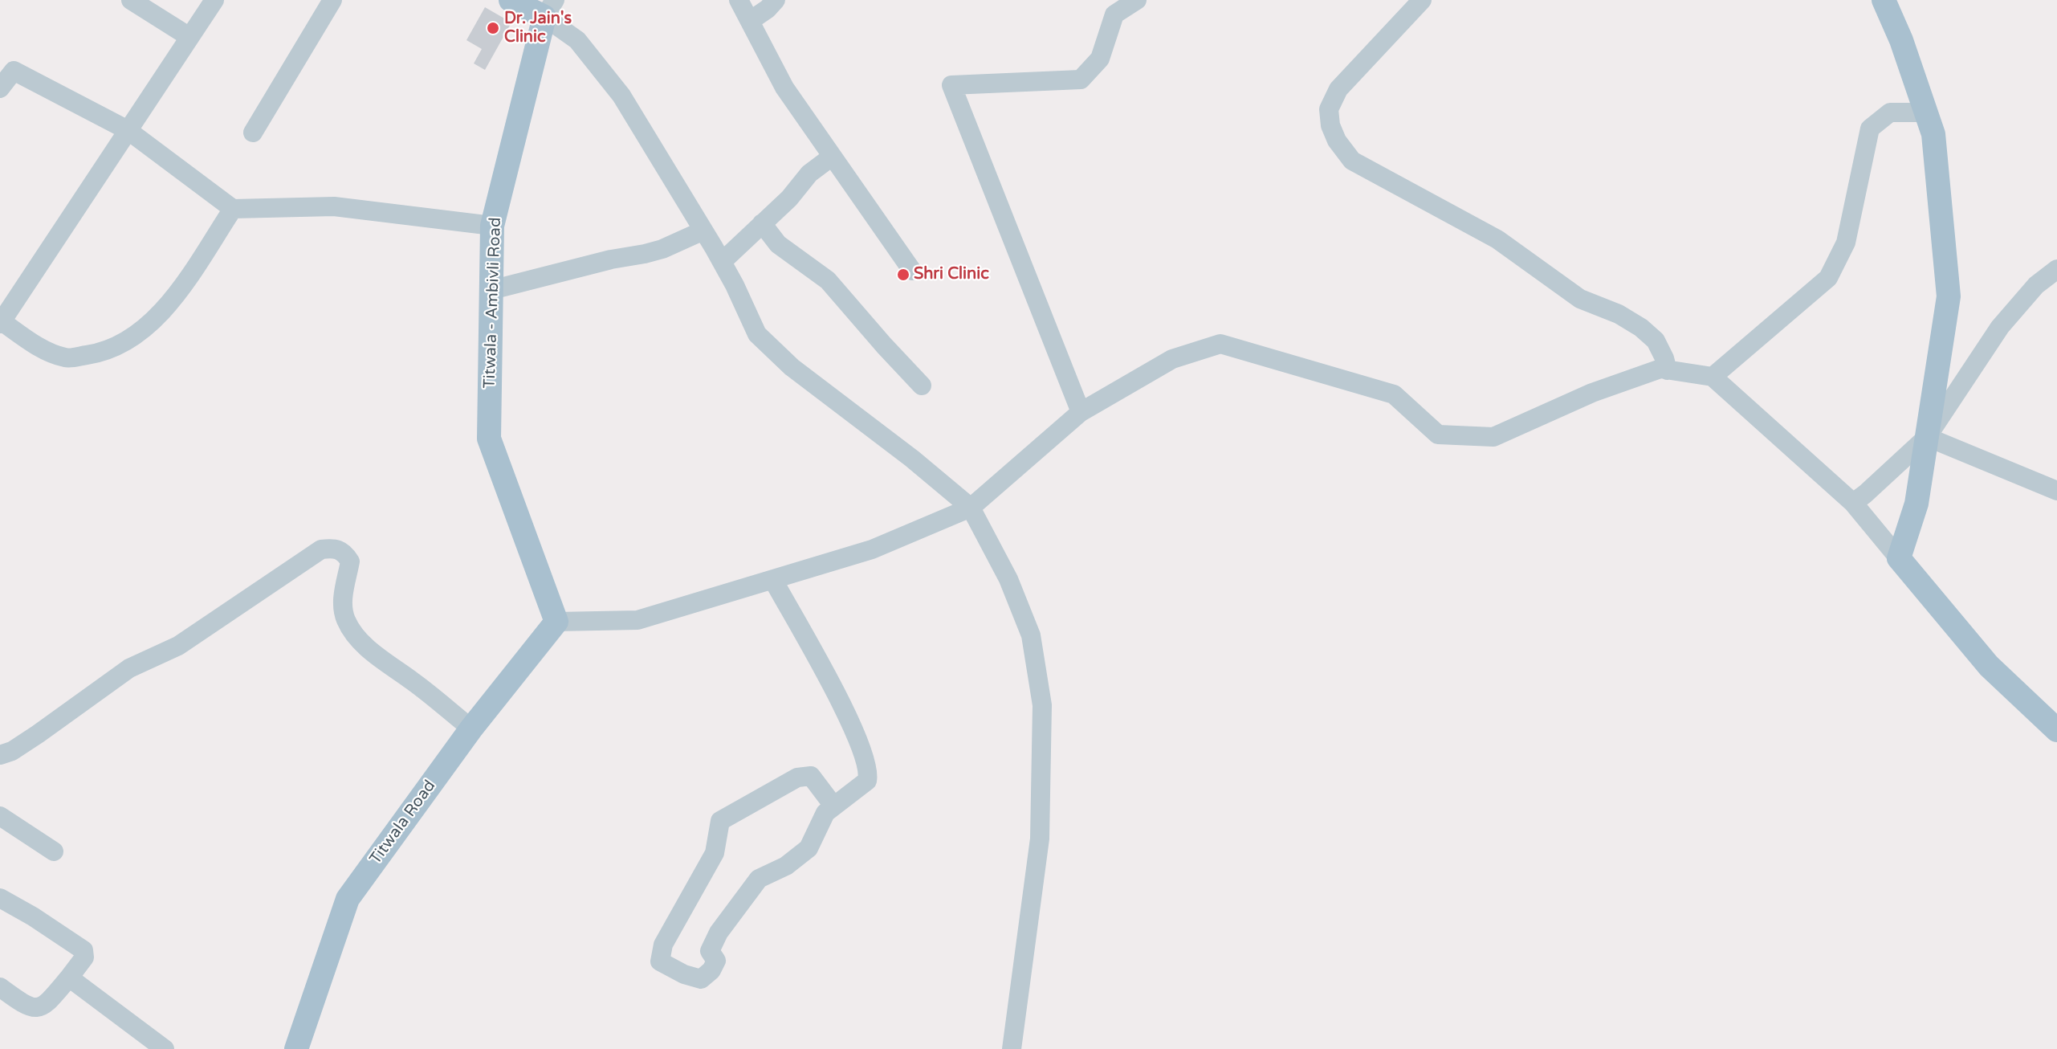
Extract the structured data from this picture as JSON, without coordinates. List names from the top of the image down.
{
  "streets": {
    "main road": ["Titwala - Ambivli Road", "Titwala Road"]
  },
  "crossings": [
    ["Titwala - Ambivli Road", "Titwala Road"]
  ],
  "places": ["Dr. Jain's Clinic", "Shri Clinic"]
}
